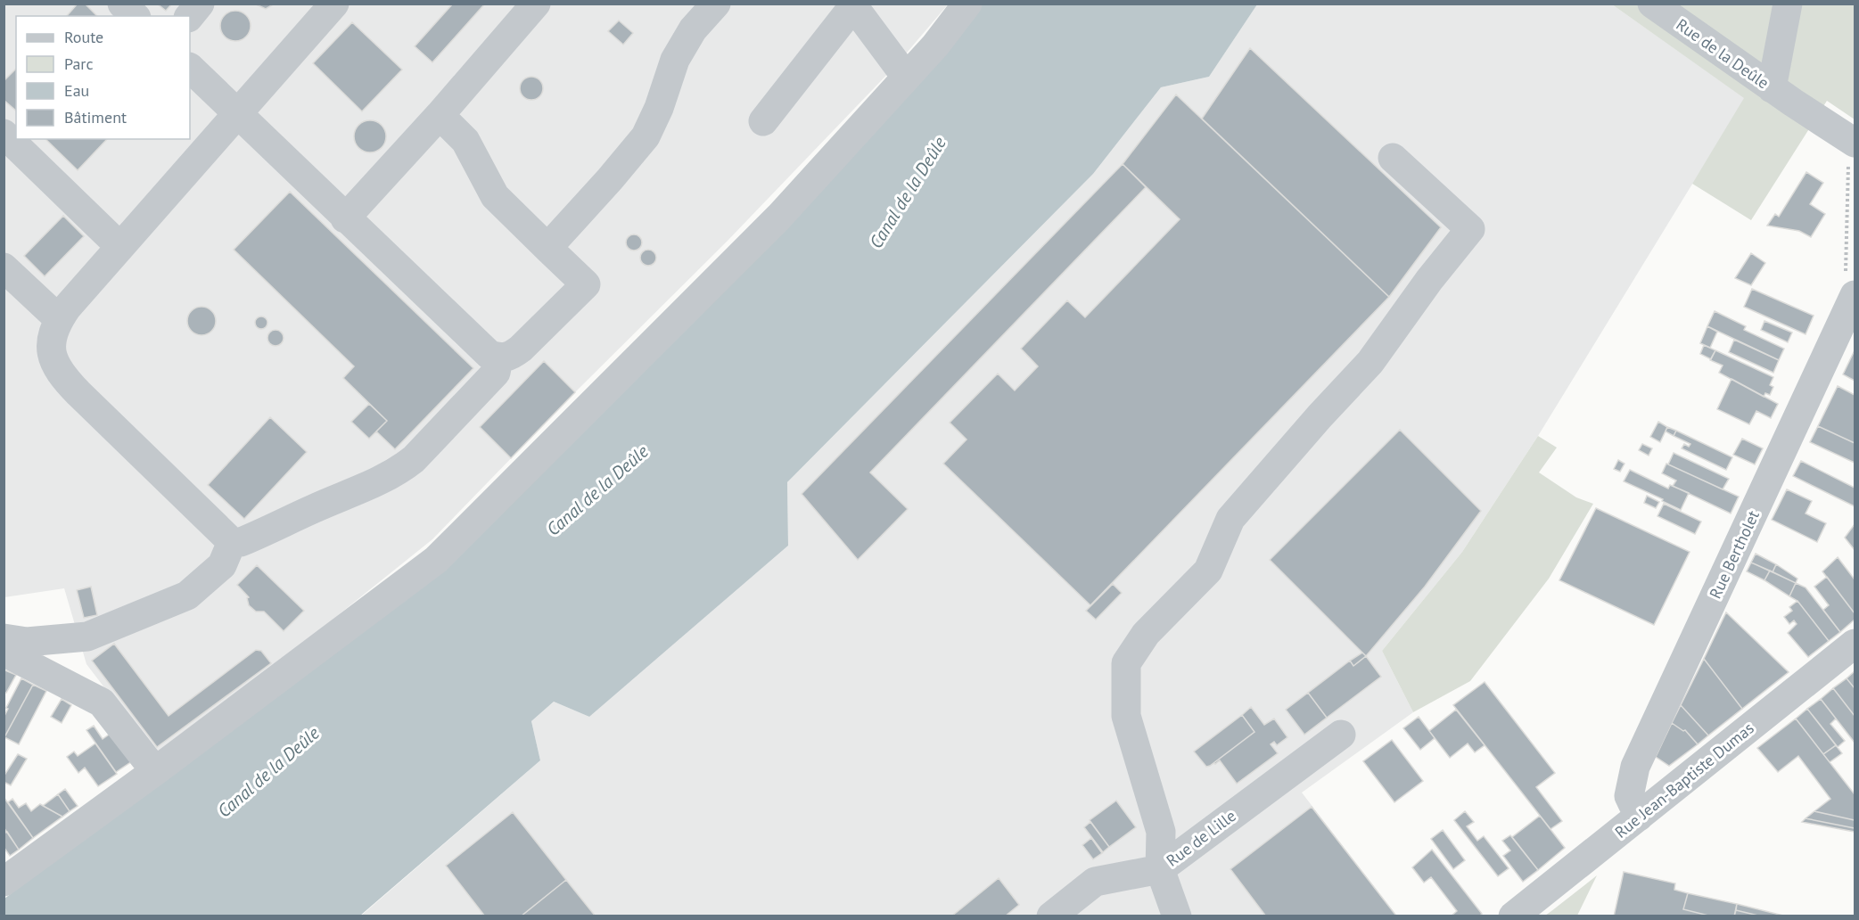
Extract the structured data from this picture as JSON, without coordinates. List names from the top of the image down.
{
  "streets": {
    "street": [
      "Rue de la Deûle",
      "Rue Bertholet",
      "Rue Jean-Baptiste Dumas",
      "Rue de Lille"
    ]
  },
  "crossings": [
    ["Rue Bertholet", "Rue Jean-Baptiste Dumas"]
  ],
  "water": ["Canal de la Deûle"],
  "legend": [
    "Route",
    "Parc",
    "Eau",
    "Bâtiment"
  ]
}
